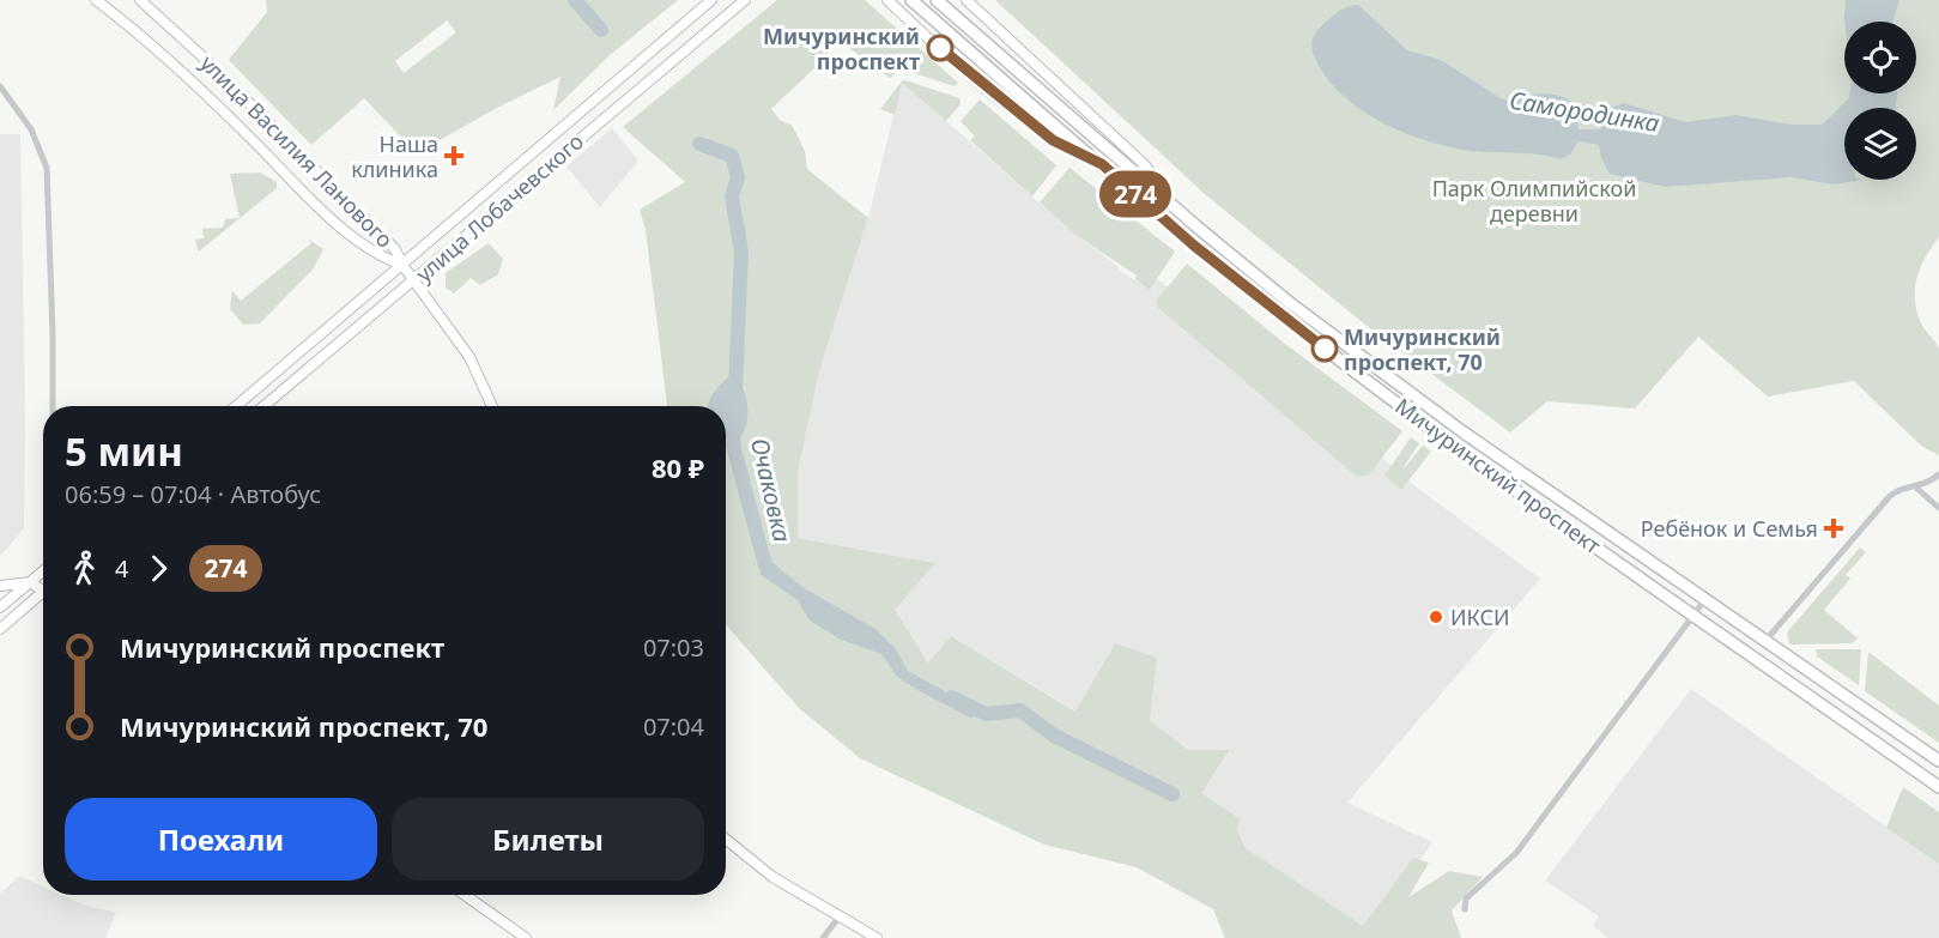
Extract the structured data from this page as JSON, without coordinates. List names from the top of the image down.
{
  "streets": {
    "main road": ["улица Василия Ланового", "улица Лобачевского", "Мичуринский проспект"]
  },
  "crossings": [
    ["улица Василия Ланового", "улица Лобачевского"]
  ],
  "water": ["Самородинка", "Очаковка"],
  "parks": ["Парк Олимпийской деревни"],
  "places": {
    "other": ["Мичуринский проспект", "Мичуринский проспект, 70", "ИКСИ"],
    "health": ["Наша клиника", "Ребёнок и Семья"]
  },
  "lines": ["bus line 274"],
  "page": {
    "on_map": "274",
    "heading": ["5 мин", "06:59 – 07:04 · Автобус", "80 ₽"],
    "legs": ["4", "274"],
    "list": [
      {
        "name": "Мичуринский проспект",
        "value": "07:03"
      },
      {
        "name": "Мичуринский проспект, 70",
        "value": "07:04"
      }
    ],
    "buttons": ["Поехали", "Билеты"]
  }
}
